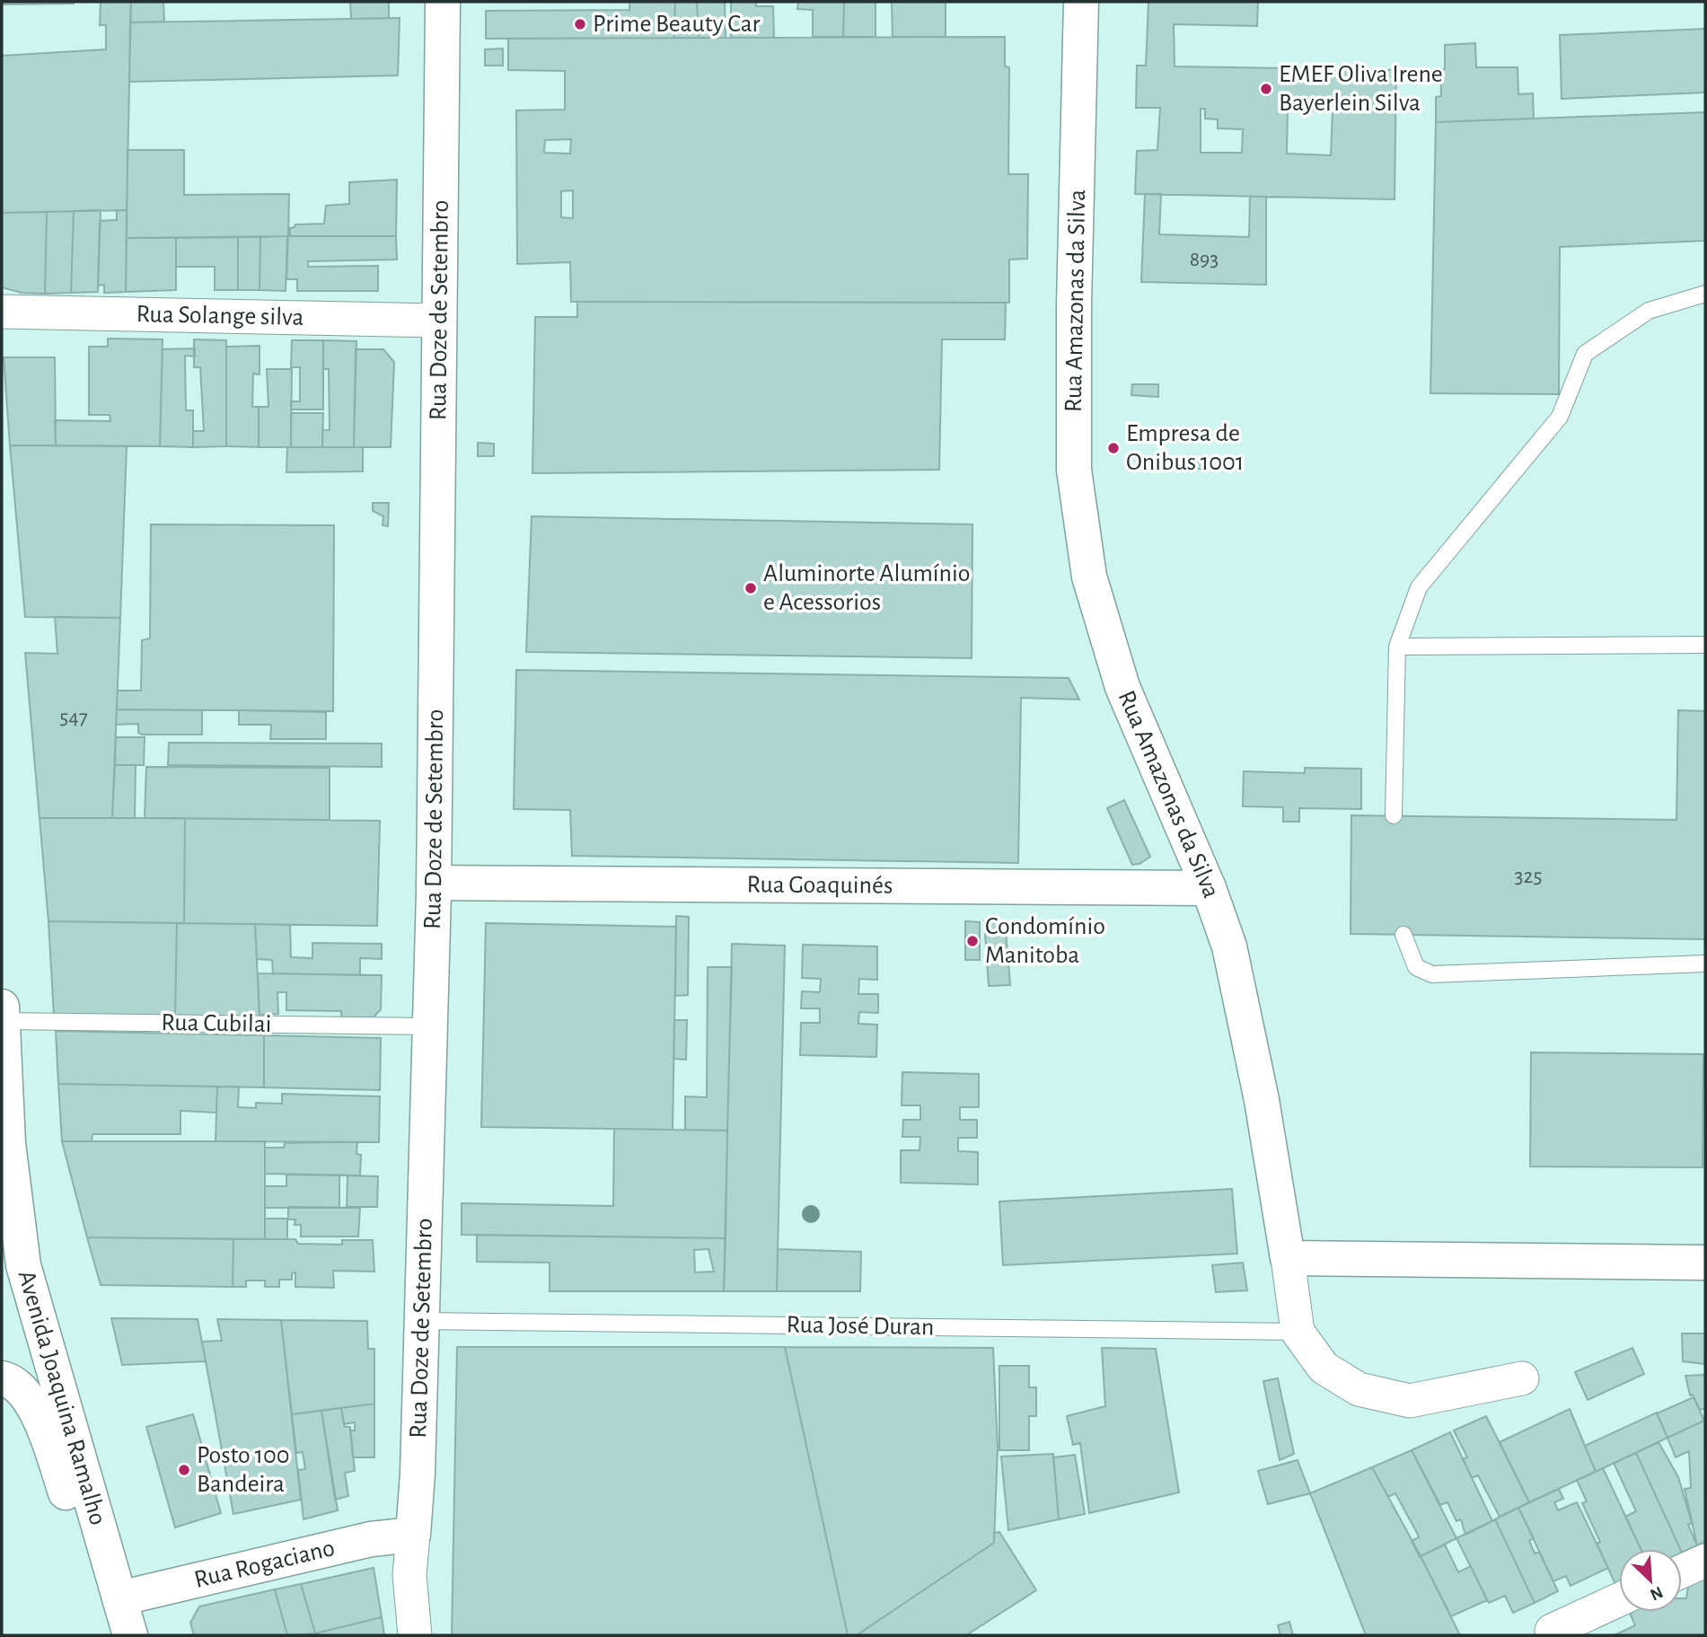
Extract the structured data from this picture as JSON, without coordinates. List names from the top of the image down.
{
  "streets": {
    "street": [
      "Rua Amazonas da Silva",
      "Rua Doze de Setembro",
      "Rua Solange silva",
      "Rua Goaquinés",
      "Avenida Joaquina Ramalho",
      "Rua Rogaciano"
    ],
    "lane": ["Rua Cubilai", "Rua José Duran"]
  },
  "crossings": [
    ["Rua Amazonas da Silva", "Rua Goaquinés"],
    ["Rua Amazonas da Silva", "Rua José Duran"],
    ["Rua Doze de Setembro", "Rua Solange silva"],
    ["Rua Doze de Setembro", "Rua Goaquinés"],
    ["Rua Doze de Setembro", "Rua Cubilai"],
    ["Rua Doze de Setembro", "Rua José Duran"],
    ["Rua Doze de Setembro", "Rua Rogaciano"],
    ["Rua Cubilai", "Avenida Joaquina Ramalho"],
    ["Avenida Joaquina Ramalho", "Rua Rogaciano"]
  ],
  "places": [
    "Prime Beauty Car",
    "EMEF Oliva Irene Bayerlein Silva",
    "Empresa de Onibus 1001",
    "Aluminorte Alumínio e Acessorios",
    "Condomínio Manitoba",
    "Posto 100 Bandeira"
  ],
  "house_numbers": ["893", "547", "325"],
  "north": "bottom right"
}
